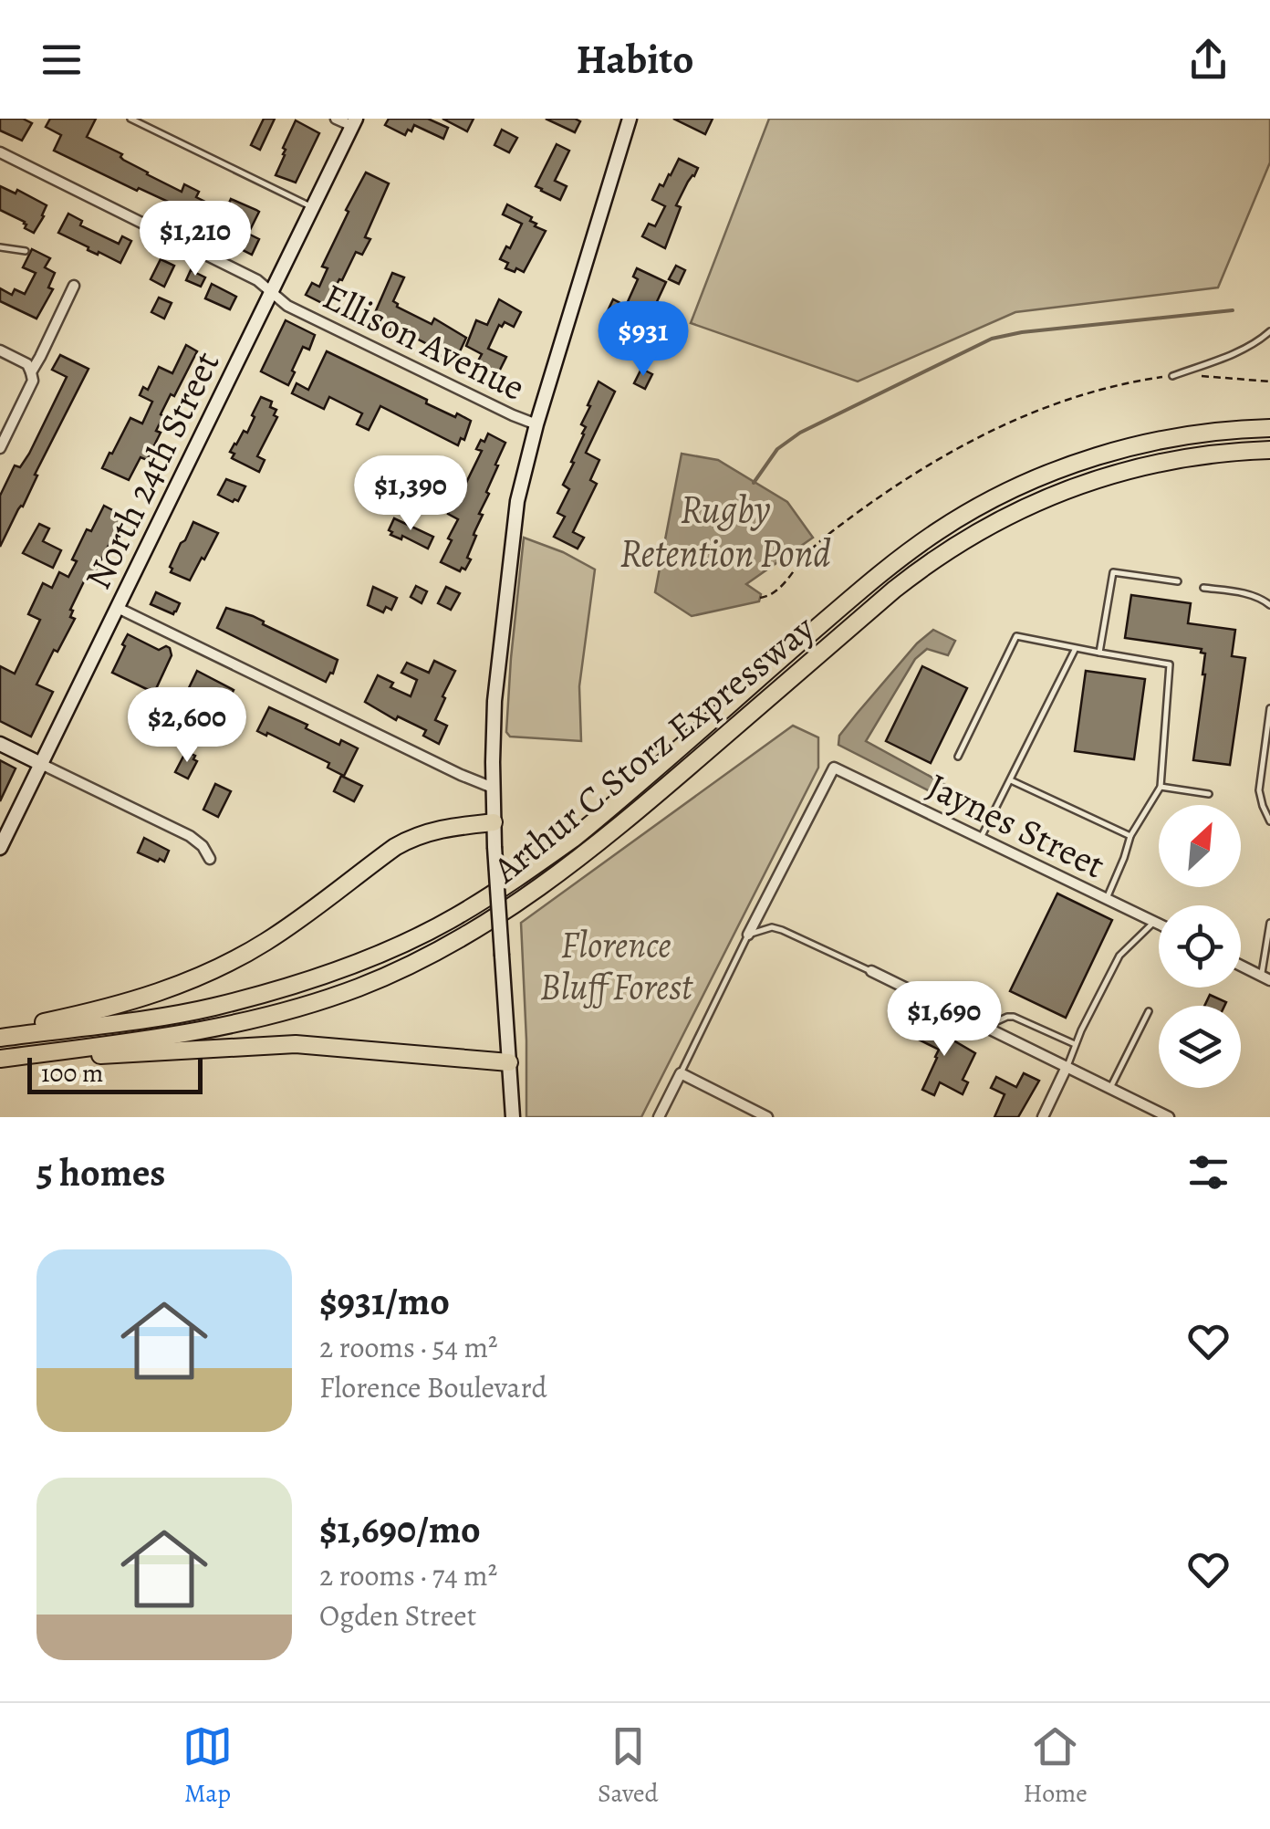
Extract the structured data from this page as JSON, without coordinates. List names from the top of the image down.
{
  "streets": {
    "highway": ["Arthur C Storz Expressway"],
    "street": ["Ellison Avenue", "North 24th Street", "Jaynes Street"]
  },
  "crossings": [
    ["Ellison Avenue", "North 24th Street"]
  ],
  "water": ["Rugby Retention Pond"],
  "parks": ["Florence Bluff Forest"],
  "scale_bar": "100 m",
  "north": "top right",
  "page": {
    "header": "Habito",
    "price": [
      "$1,210",
      "$931",
      "$1,390",
      "$2,600",
      "$1,690"
    ],
    "scale": "100 m",
    "heading": "5 homes",
    "list": [
      {
        "name": "$931/mo",
        "note": "2 rooms · 54 m² · Florence Boulevard"
      },
      {
        "name": "$1,690/mo",
        "note": "2 rooms · 74 m² · Ogden Street"
      }
    ],
    "tabs": ["Map", "Saved", "Home"]
  }
}
